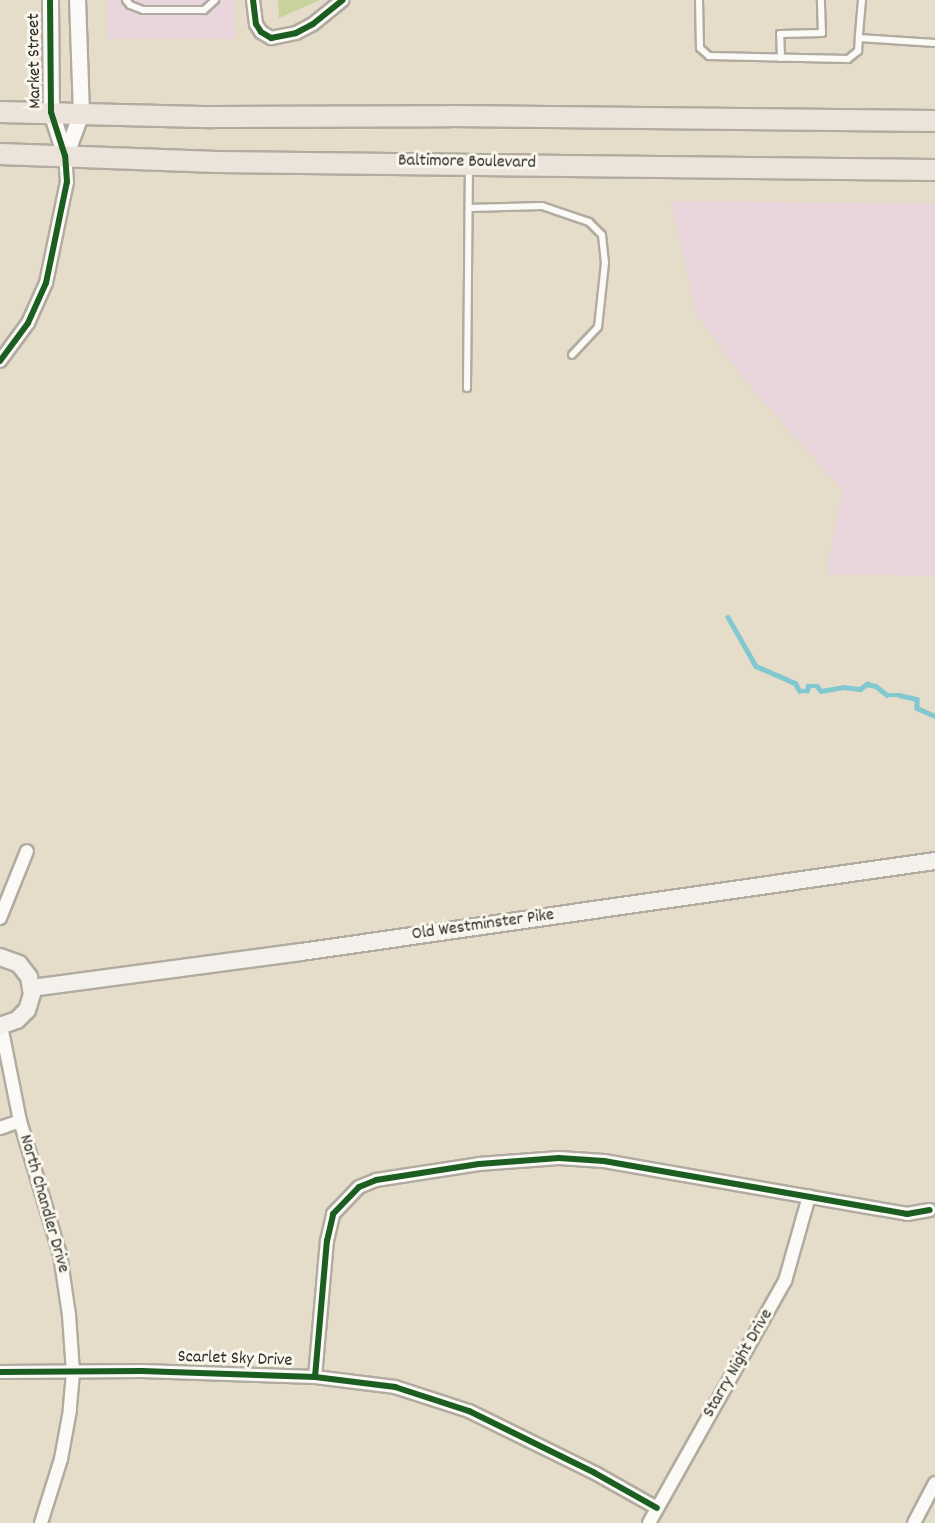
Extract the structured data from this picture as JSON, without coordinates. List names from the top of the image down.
{
  "streets": {
    "highway": ["Baltimore Boulevard"],
    "main road": ["Old Westminster Pike"],
    "street": [
      "Market Street",
      "North Chandler Drive",
      "Scarlet Sky Drive",
      "Starry Night Drive"
    ]
  },
  "crossings": [
    ["Market Street", "Baltimore Boulevard"],
    ["North Chandler Drive", "Scarlet Sky Drive"],
    ["Scarlet Sky Drive", "Starry Night Drive"]
  ]
}
